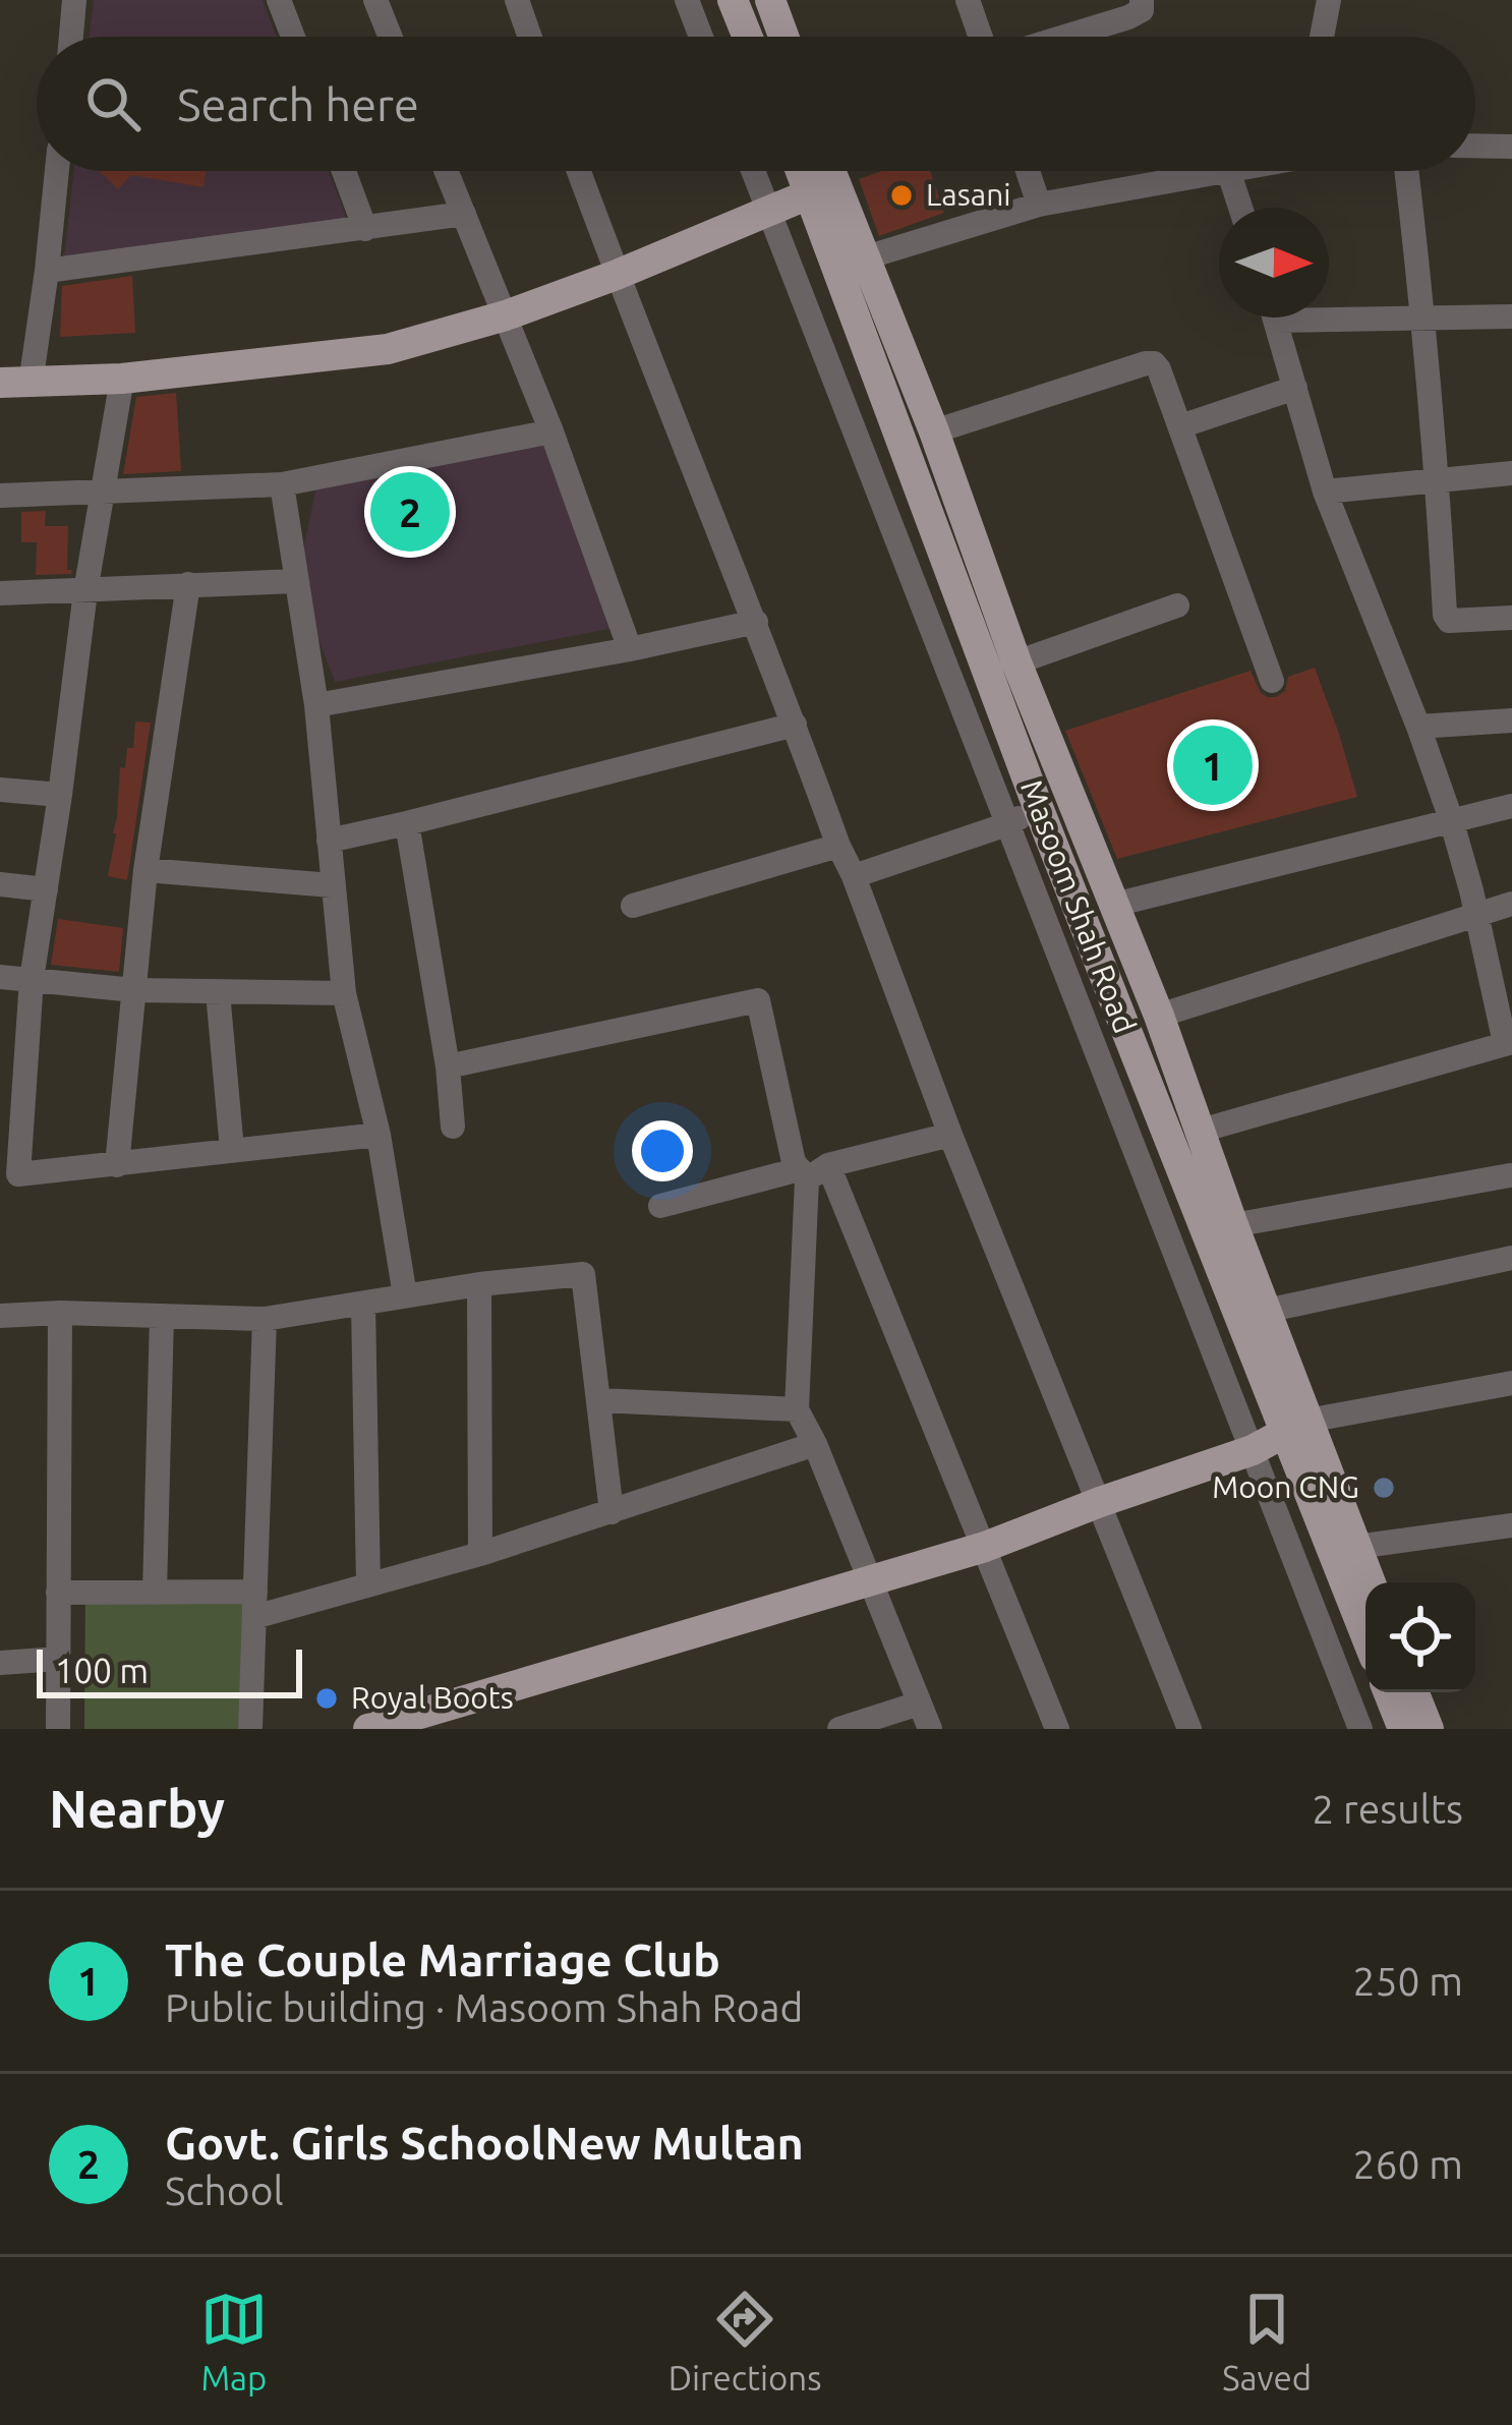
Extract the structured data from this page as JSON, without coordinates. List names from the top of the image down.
{
  "streets": {
    "main road": ["Masoom Shah Road"]
  },
  "places": ["Lasani", "Moon CNG", "Royal Boots"],
  "scale_bar": "100 m",
  "north": "right",
  "page": {
    "search": "Search here",
    "pins": ["2", "1"],
    "scale": "100 m",
    "heading": ["Nearby", "2 results"],
    "list": [
      {
        "mark": "1",
        "name": "The Couple Marriage Club",
        "note": "Public building · Masoom Shah Road",
        "value": "250 m"
      },
      {
        "mark": "2",
        "name": "Govt. Girls SchoolNew Multan",
        "note": "School",
        "value": "260 m"
      }
    ],
    "nav": ["Map", "Directions", "Saved"]
  }
}
